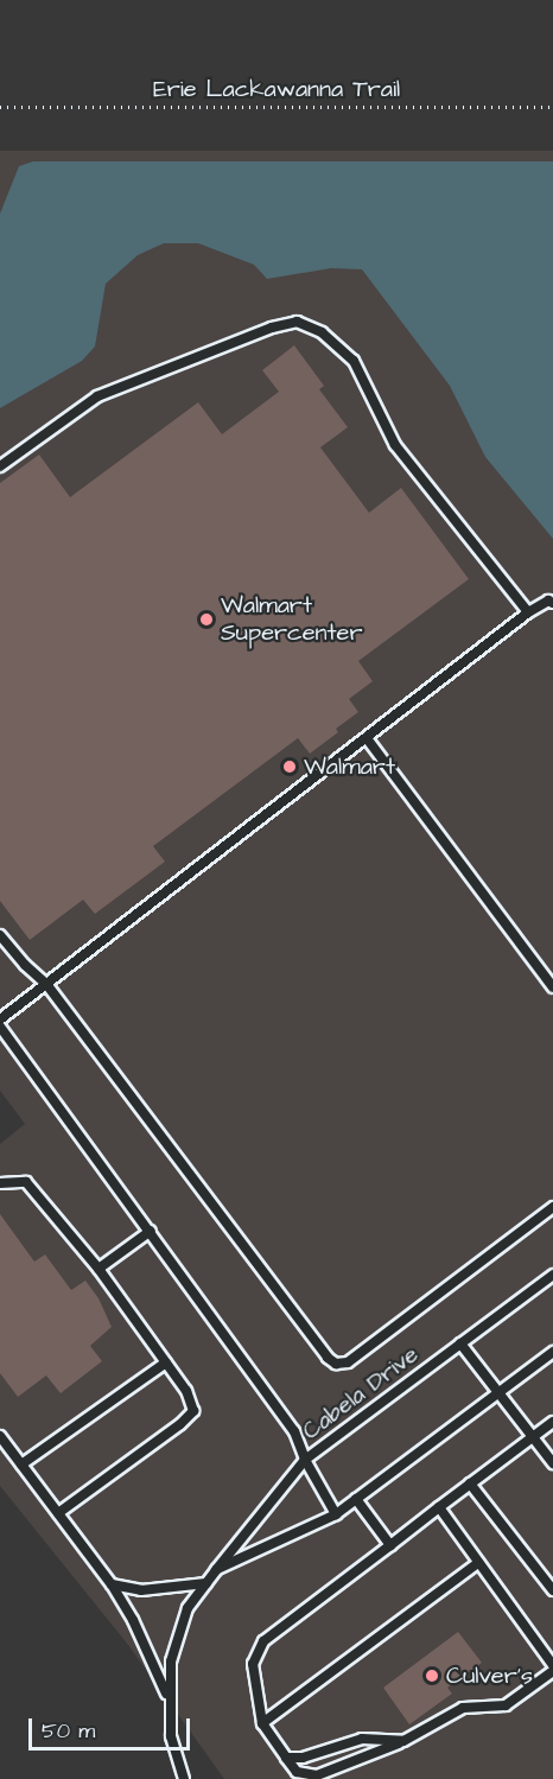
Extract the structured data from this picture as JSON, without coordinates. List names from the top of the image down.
{
  "streets": {
    "lane": ["Cabela Drive"],
    "path": ["Erie Lackawanna Trail"]
  },
  "places": ["Walmart Supercenter", "Walmart", "Culver's"],
  "scale_bar": "50 m"
}
